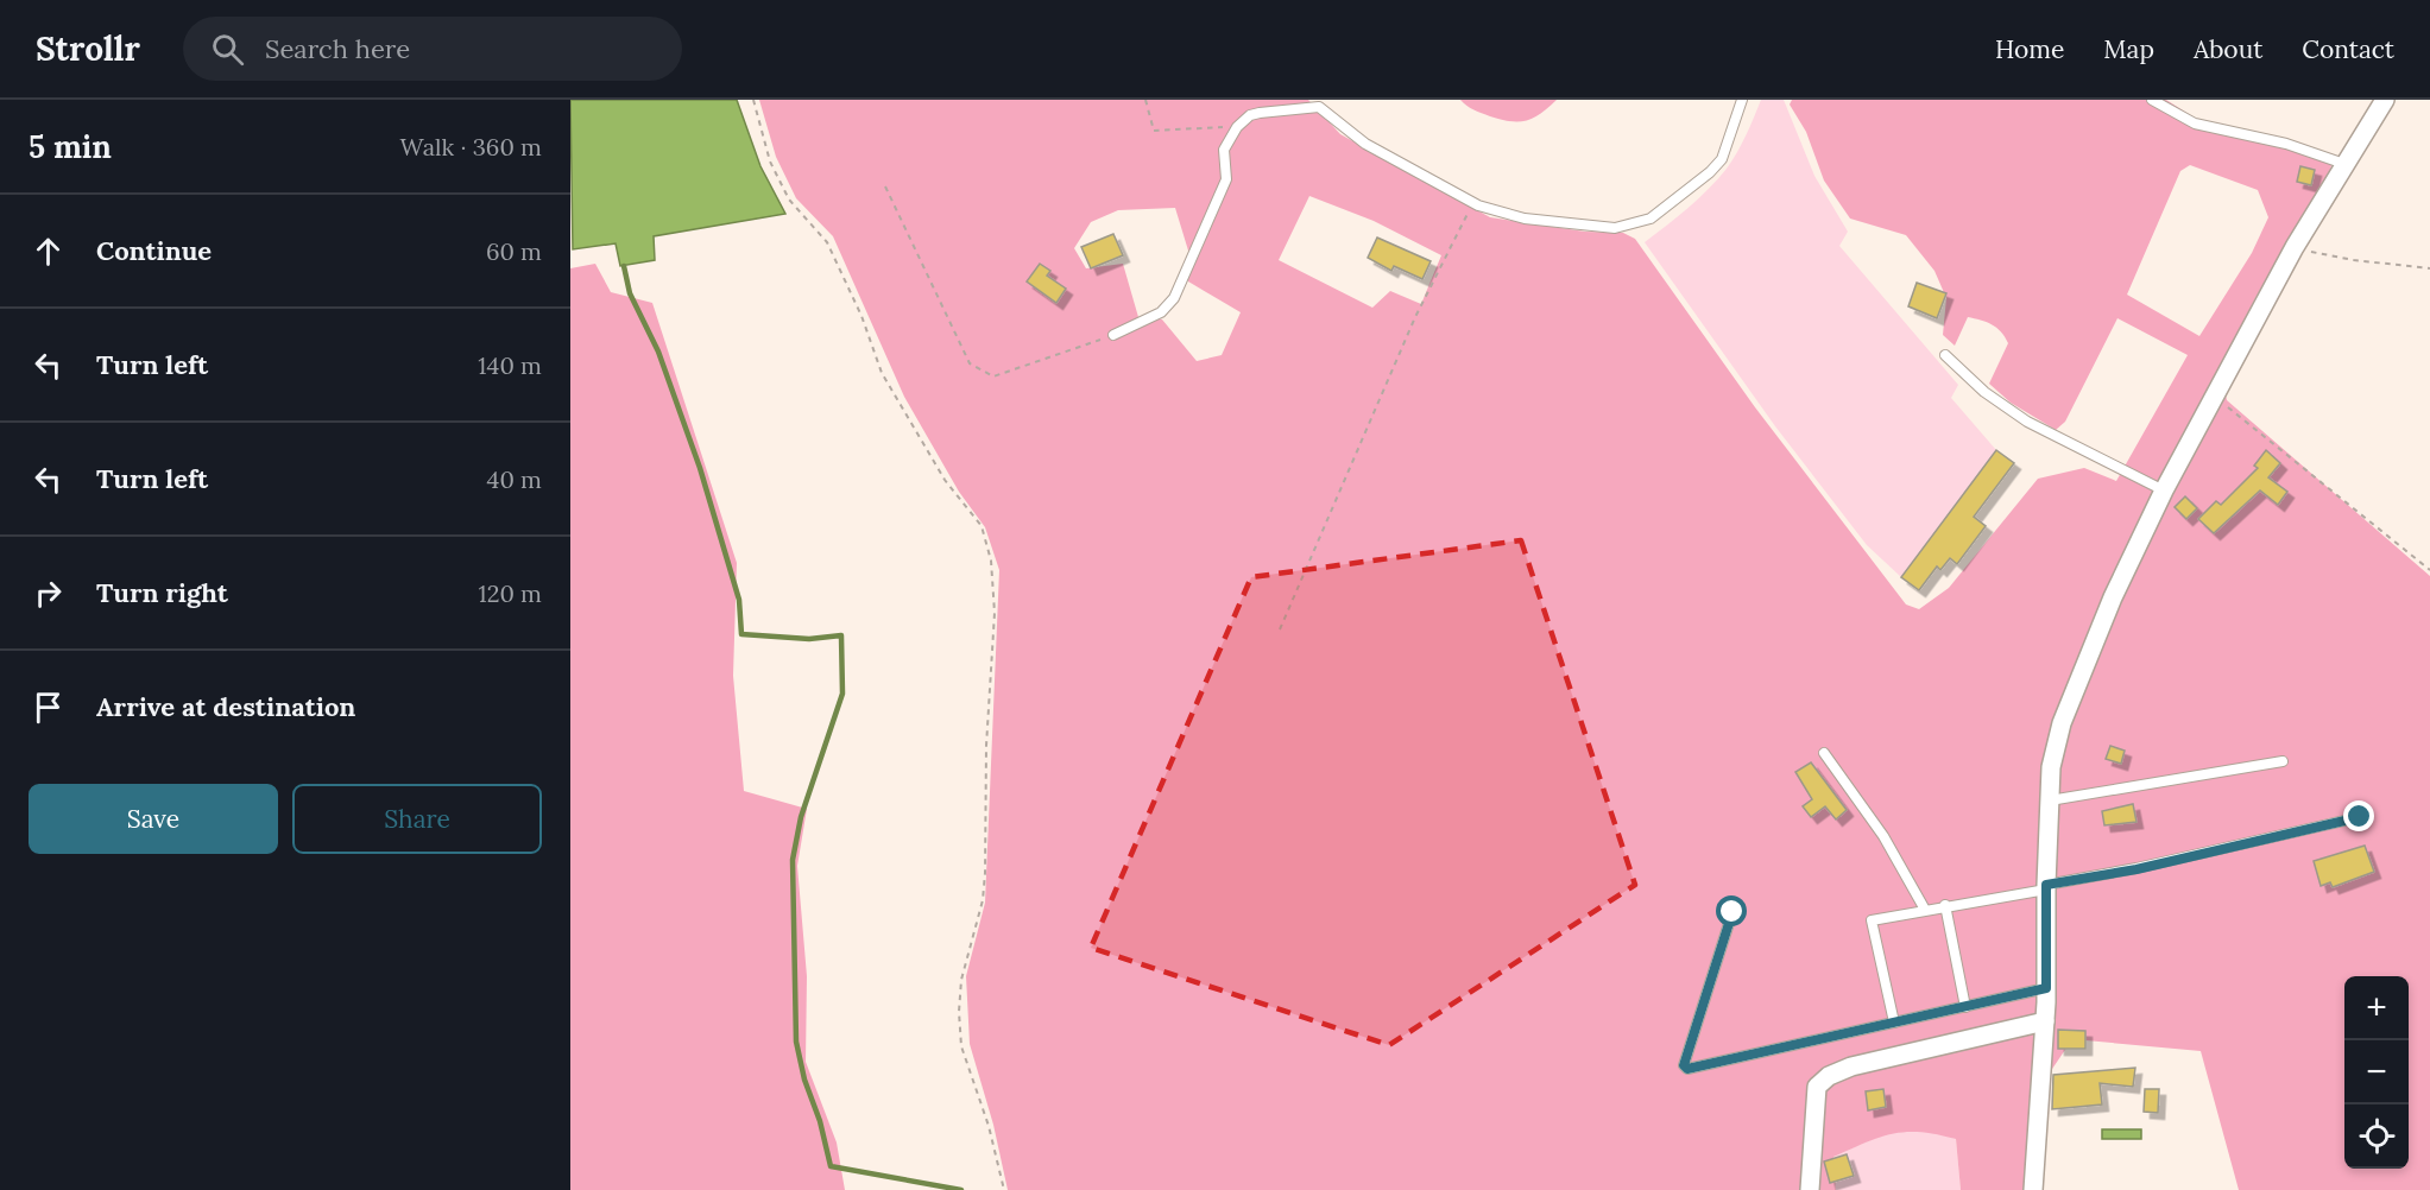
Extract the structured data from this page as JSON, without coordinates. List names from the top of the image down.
{
  "page": {
    "header": "Strollr",
    "search": "Search here",
    "nav": [
      "Home",
      "Map",
      "About",
      "Contact"
    ],
    "heading": ["5 min", "Walk · 360 m"],
    "list": [
      ["Continue", "60 m"],
      ["Turn left", "140 m"],
      ["Turn left", "40 m"],
      ["Turn right", "120 m"],
      "Arrive at destination"
    ],
    "buttons": ["Save", "Share"],
    "map_buttons": ["+", "−"]
  }
}
